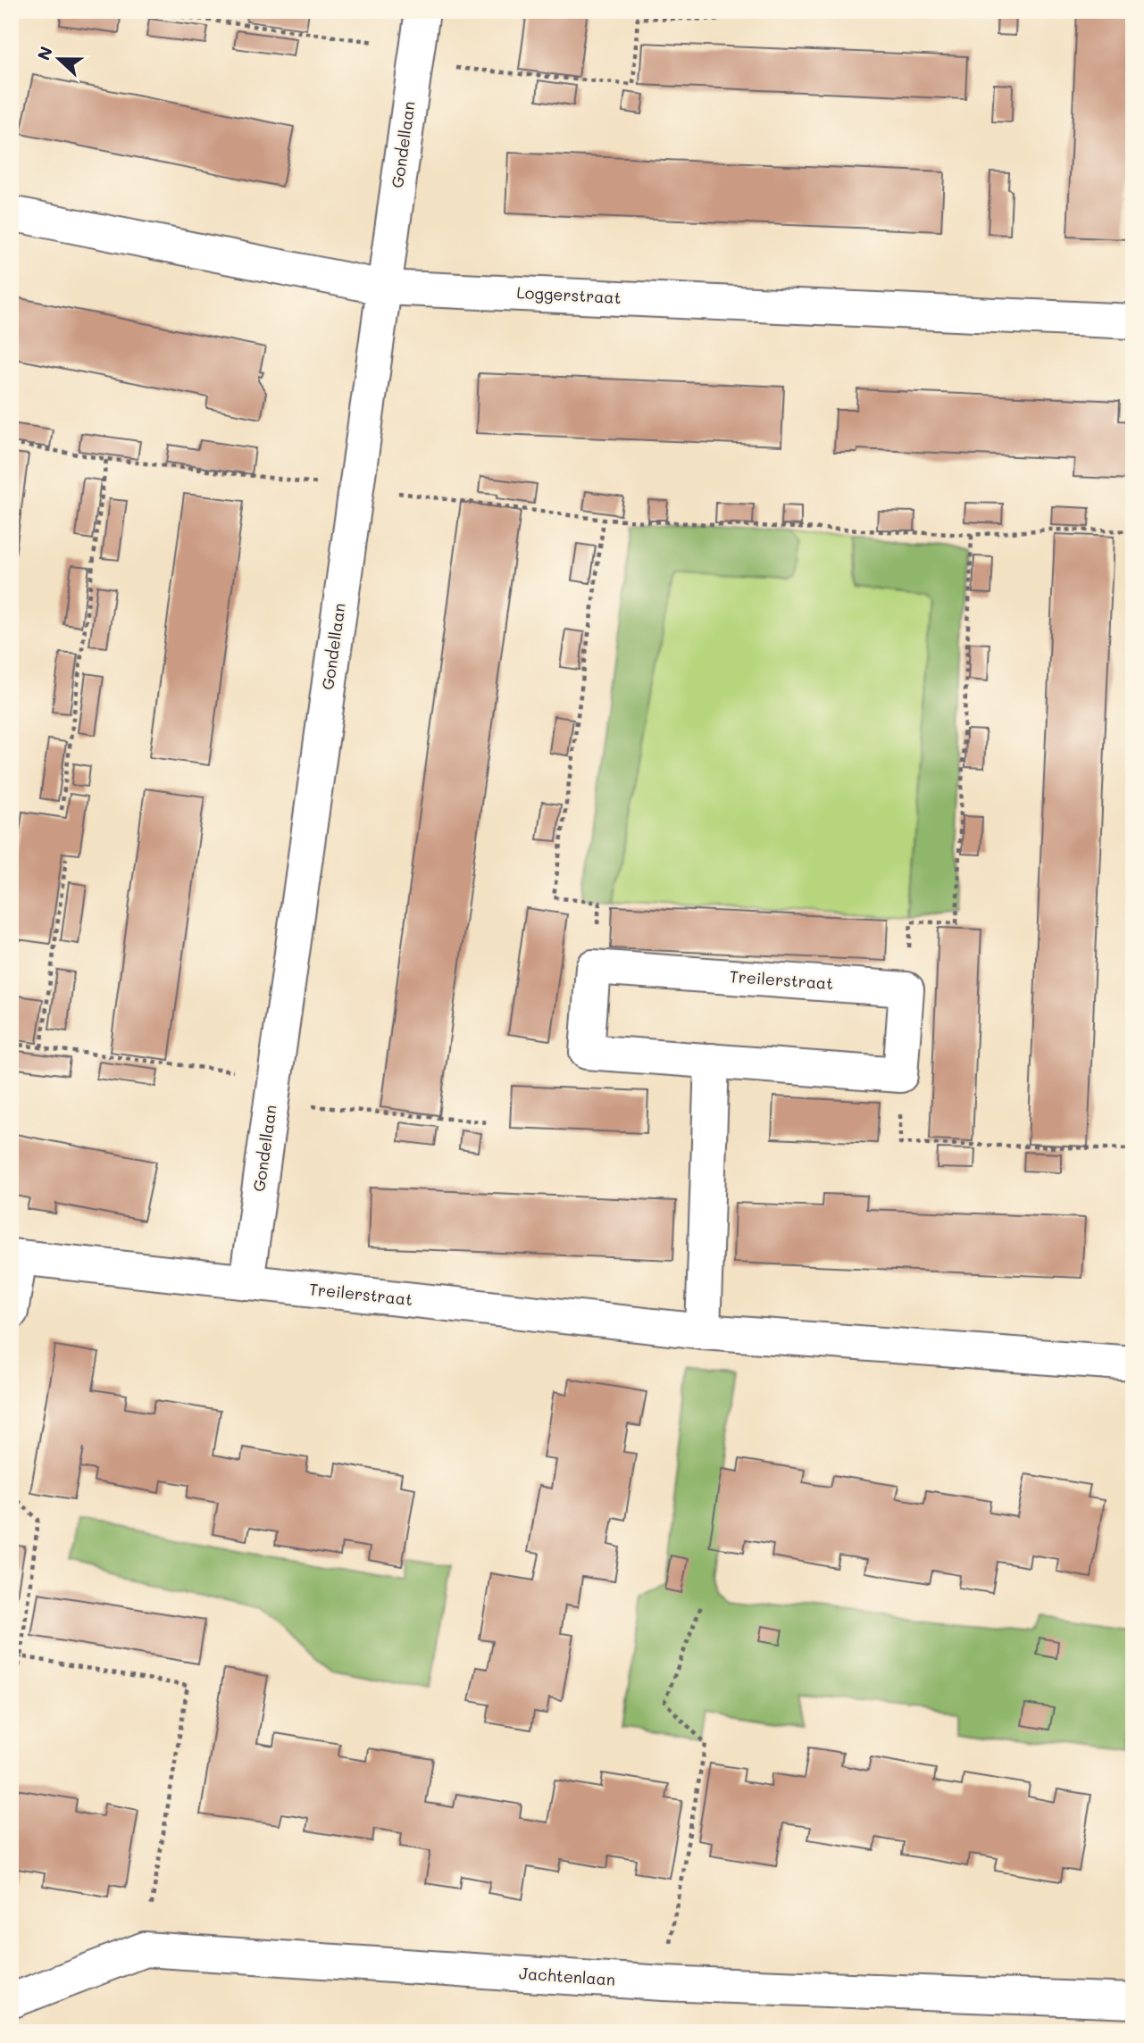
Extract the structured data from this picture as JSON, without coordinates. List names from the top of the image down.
{
  "streets": {
    "street": [
      "Gondellaan",
      "Loggerstraat",
      "Treilerstraat",
      "Jachtenlaan"
    ]
  },
  "crossings": [
    ["Gondellaan", "Loggerstraat"],
    ["Gondellaan", "Treilerstraat"]
  ],
  "north": "left"
}
